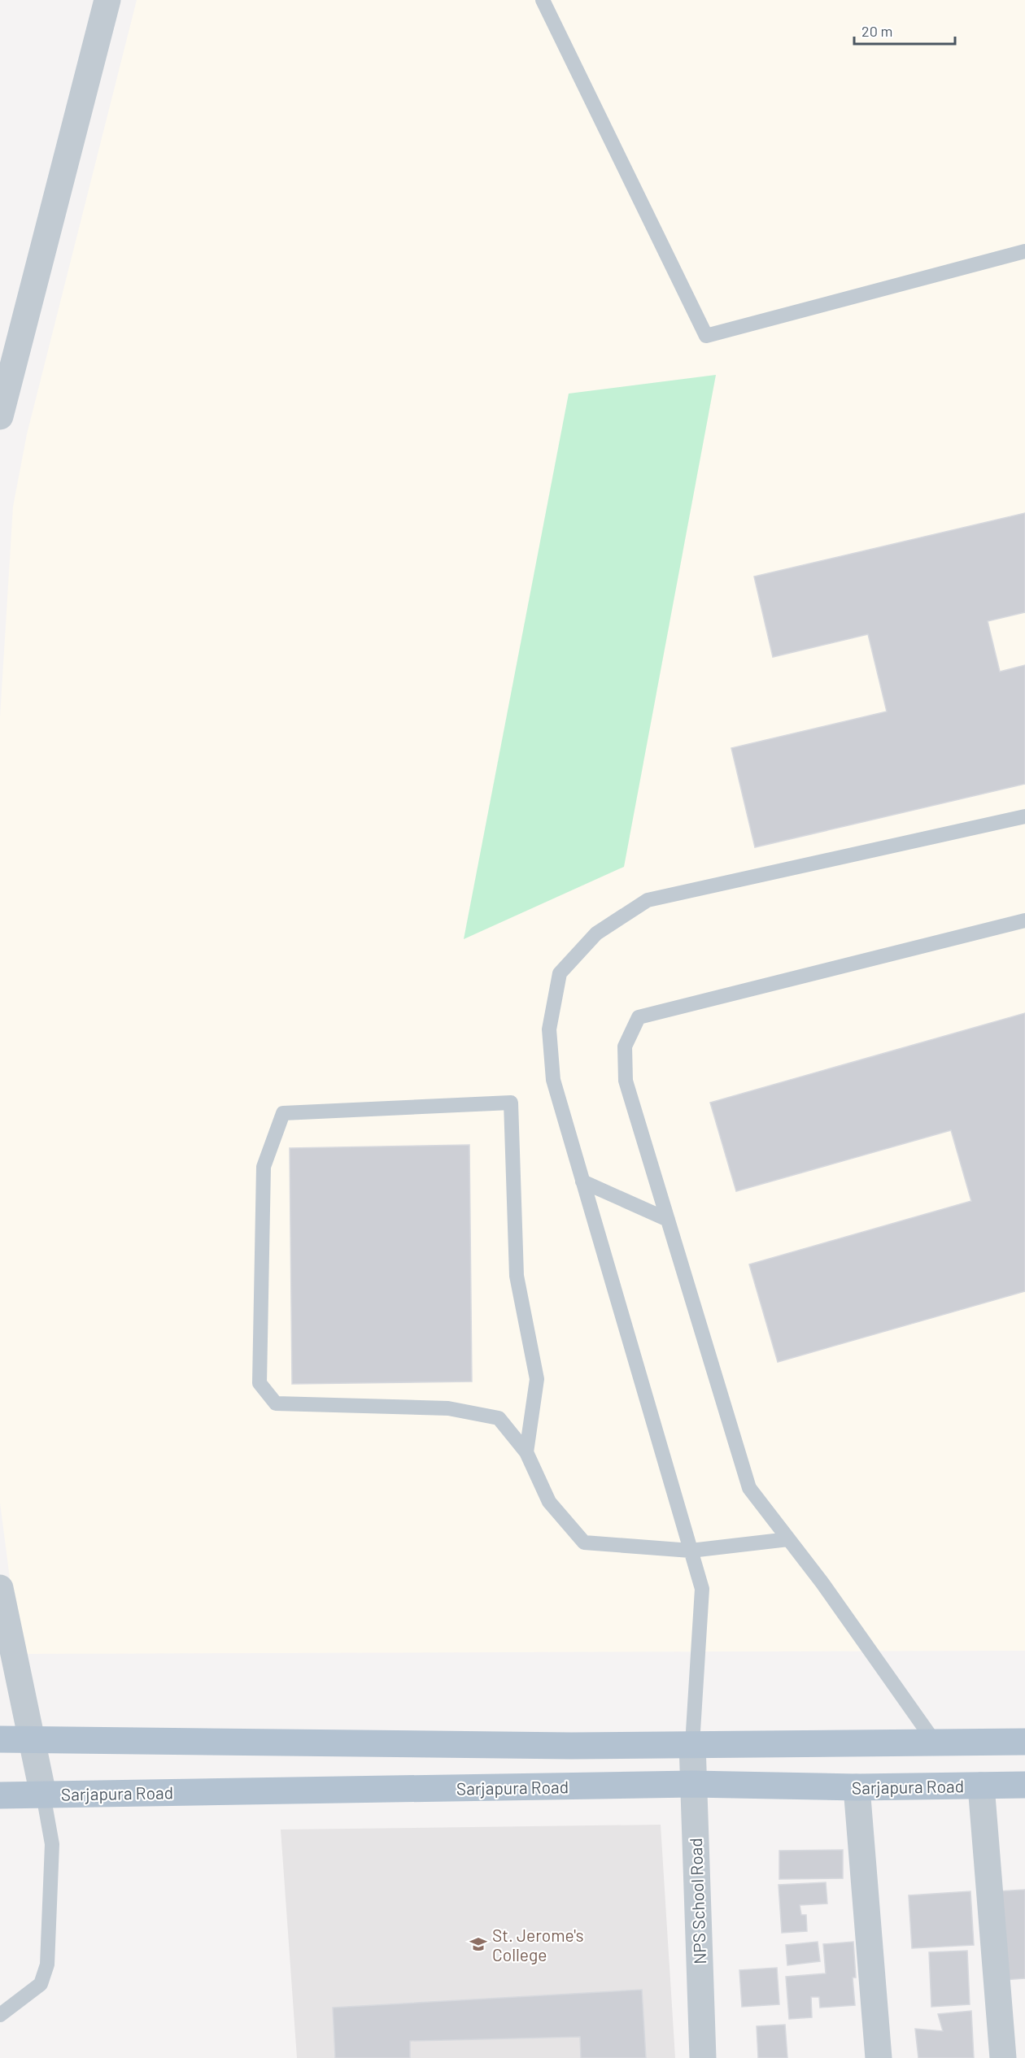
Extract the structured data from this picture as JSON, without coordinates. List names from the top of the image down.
{
  "streets": {
    "main road": ["Sarjapura Road"],
    "street": ["NPS School Road"]
  },
  "crossings": [
    ["Sarjapura Road", "NPS School Road"]
  ],
  "places": {
    "school or university": ["St. Jerome's College"]
  },
  "scale_bar": "20 m"
}
